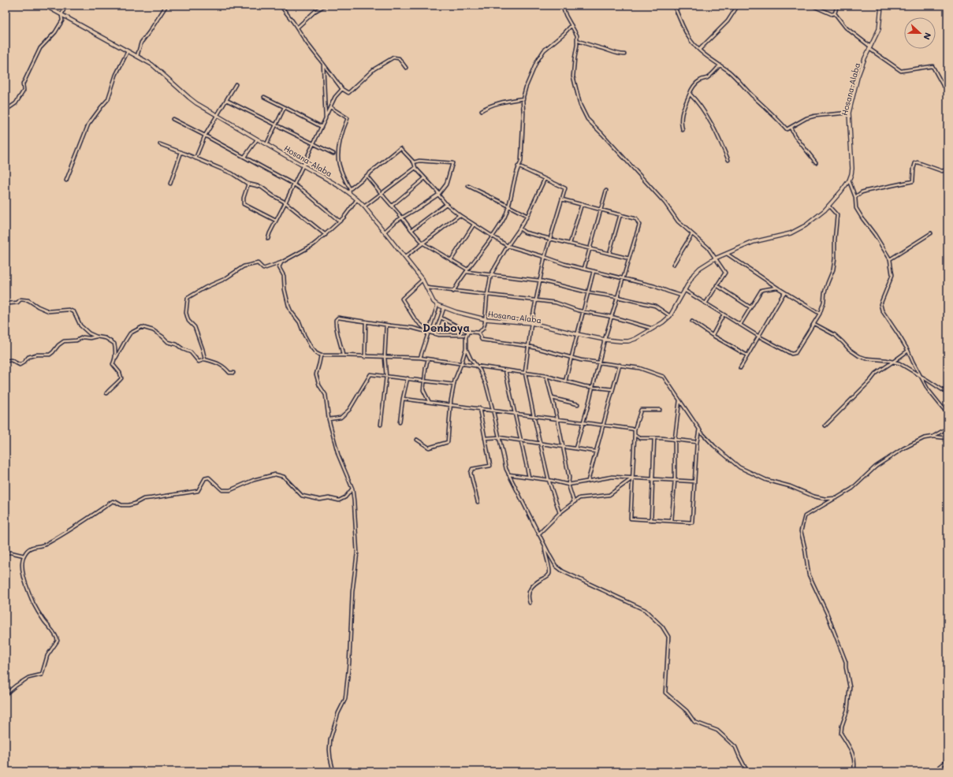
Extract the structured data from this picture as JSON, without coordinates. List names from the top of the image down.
{
  "streets": {
    "main road": ["Hosana-Alaba"]
  },
  "districts": ["Denboya"],
  "north": "right"
}
